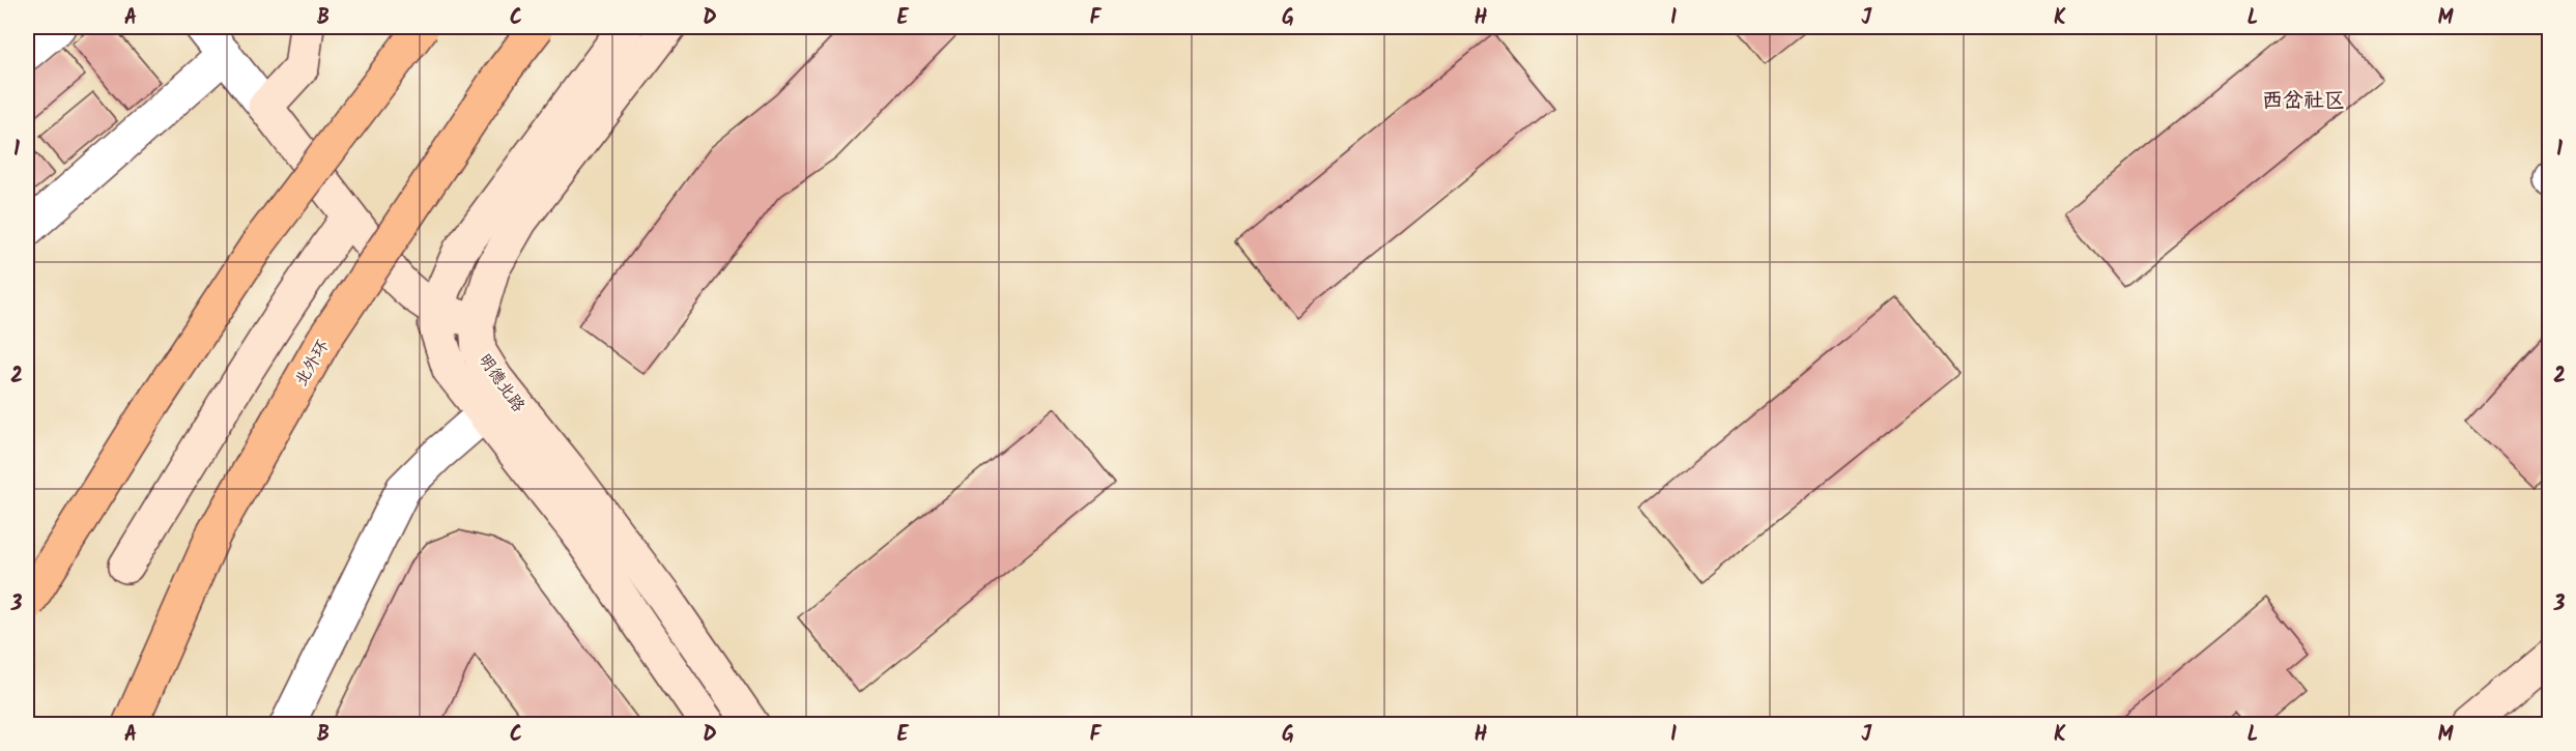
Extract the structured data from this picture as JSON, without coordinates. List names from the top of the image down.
{
  "streets": {
    "highway": ["北外环"],
    "main road": ["明德北路"]
  },
  "districts": ["西岔社区"],
  "grid": {
    "columns": [
      "A",
      "B",
      "C",
      "D",
      "E",
      "F",
      "G",
      "H",
      "I",
      "J",
      "K",
      "L",
      "M"
    ],
    "rows": ["1", "2", "3"]
  }
}
